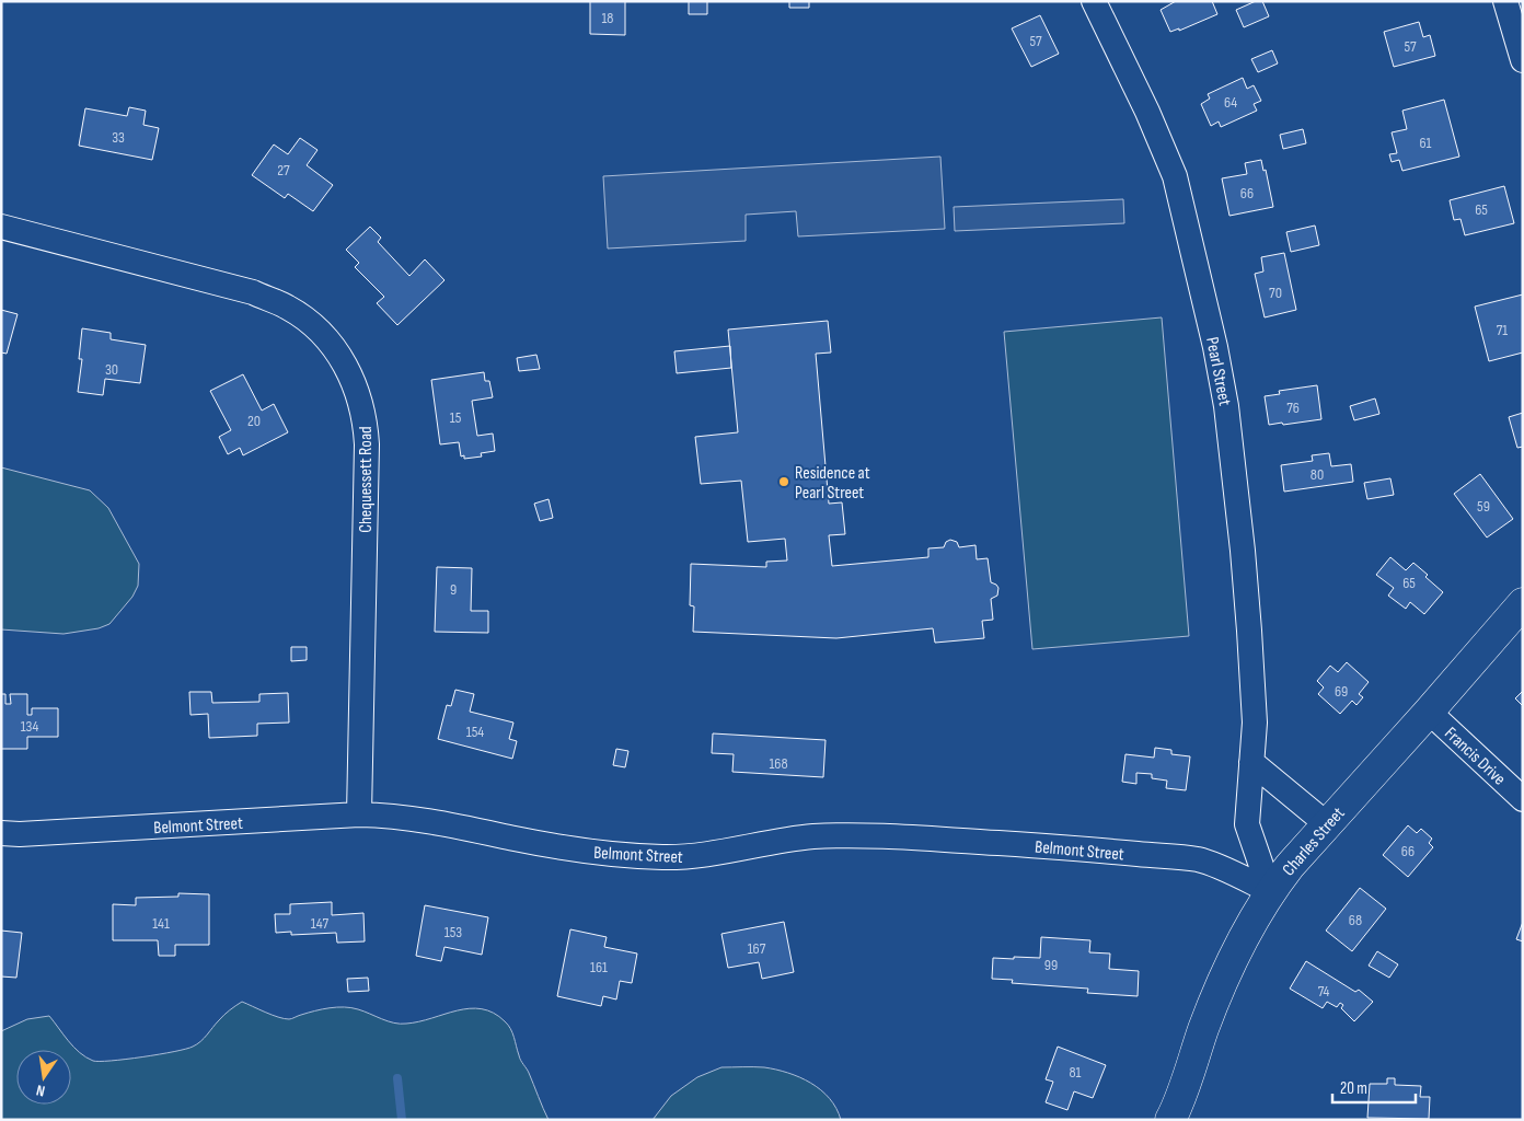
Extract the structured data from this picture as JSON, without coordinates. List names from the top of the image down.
{
  "streets": {
    "street": [
      "Pearl Street",
      "Chequessett Road",
      "Francis Drive",
      "Belmont Street",
      "Charles Street"
    ]
  },
  "crossings": [
    ["Pearl Street", "Belmont Street"],
    ["Pearl Street", "Charles Street"],
    ["Chequessett Road", "Belmont Street"],
    ["Francis Drive", "Charles Street"],
    ["Belmont Street", "Charles Street"]
  ],
  "places": ["Residence at Pearl Street"],
  "house_numbers": [
    "18",
    "57",
    "57",
    "64",
    "33",
    "61",
    "27",
    "66",
    "65",
    "70",
    "71",
    "30",
    "76",
    "15",
    "20",
    "80",
    "59",
    "65",
    "9",
    "69",
    "134",
    "154",
    "168",
    "66",
    "68",
    "141",
    "147",
    "153",
    "167",
    "99",
    "161",
    "74",
    "81"
  ],
  "scale_bar": "20 m",
  "north": "bottom"
}
